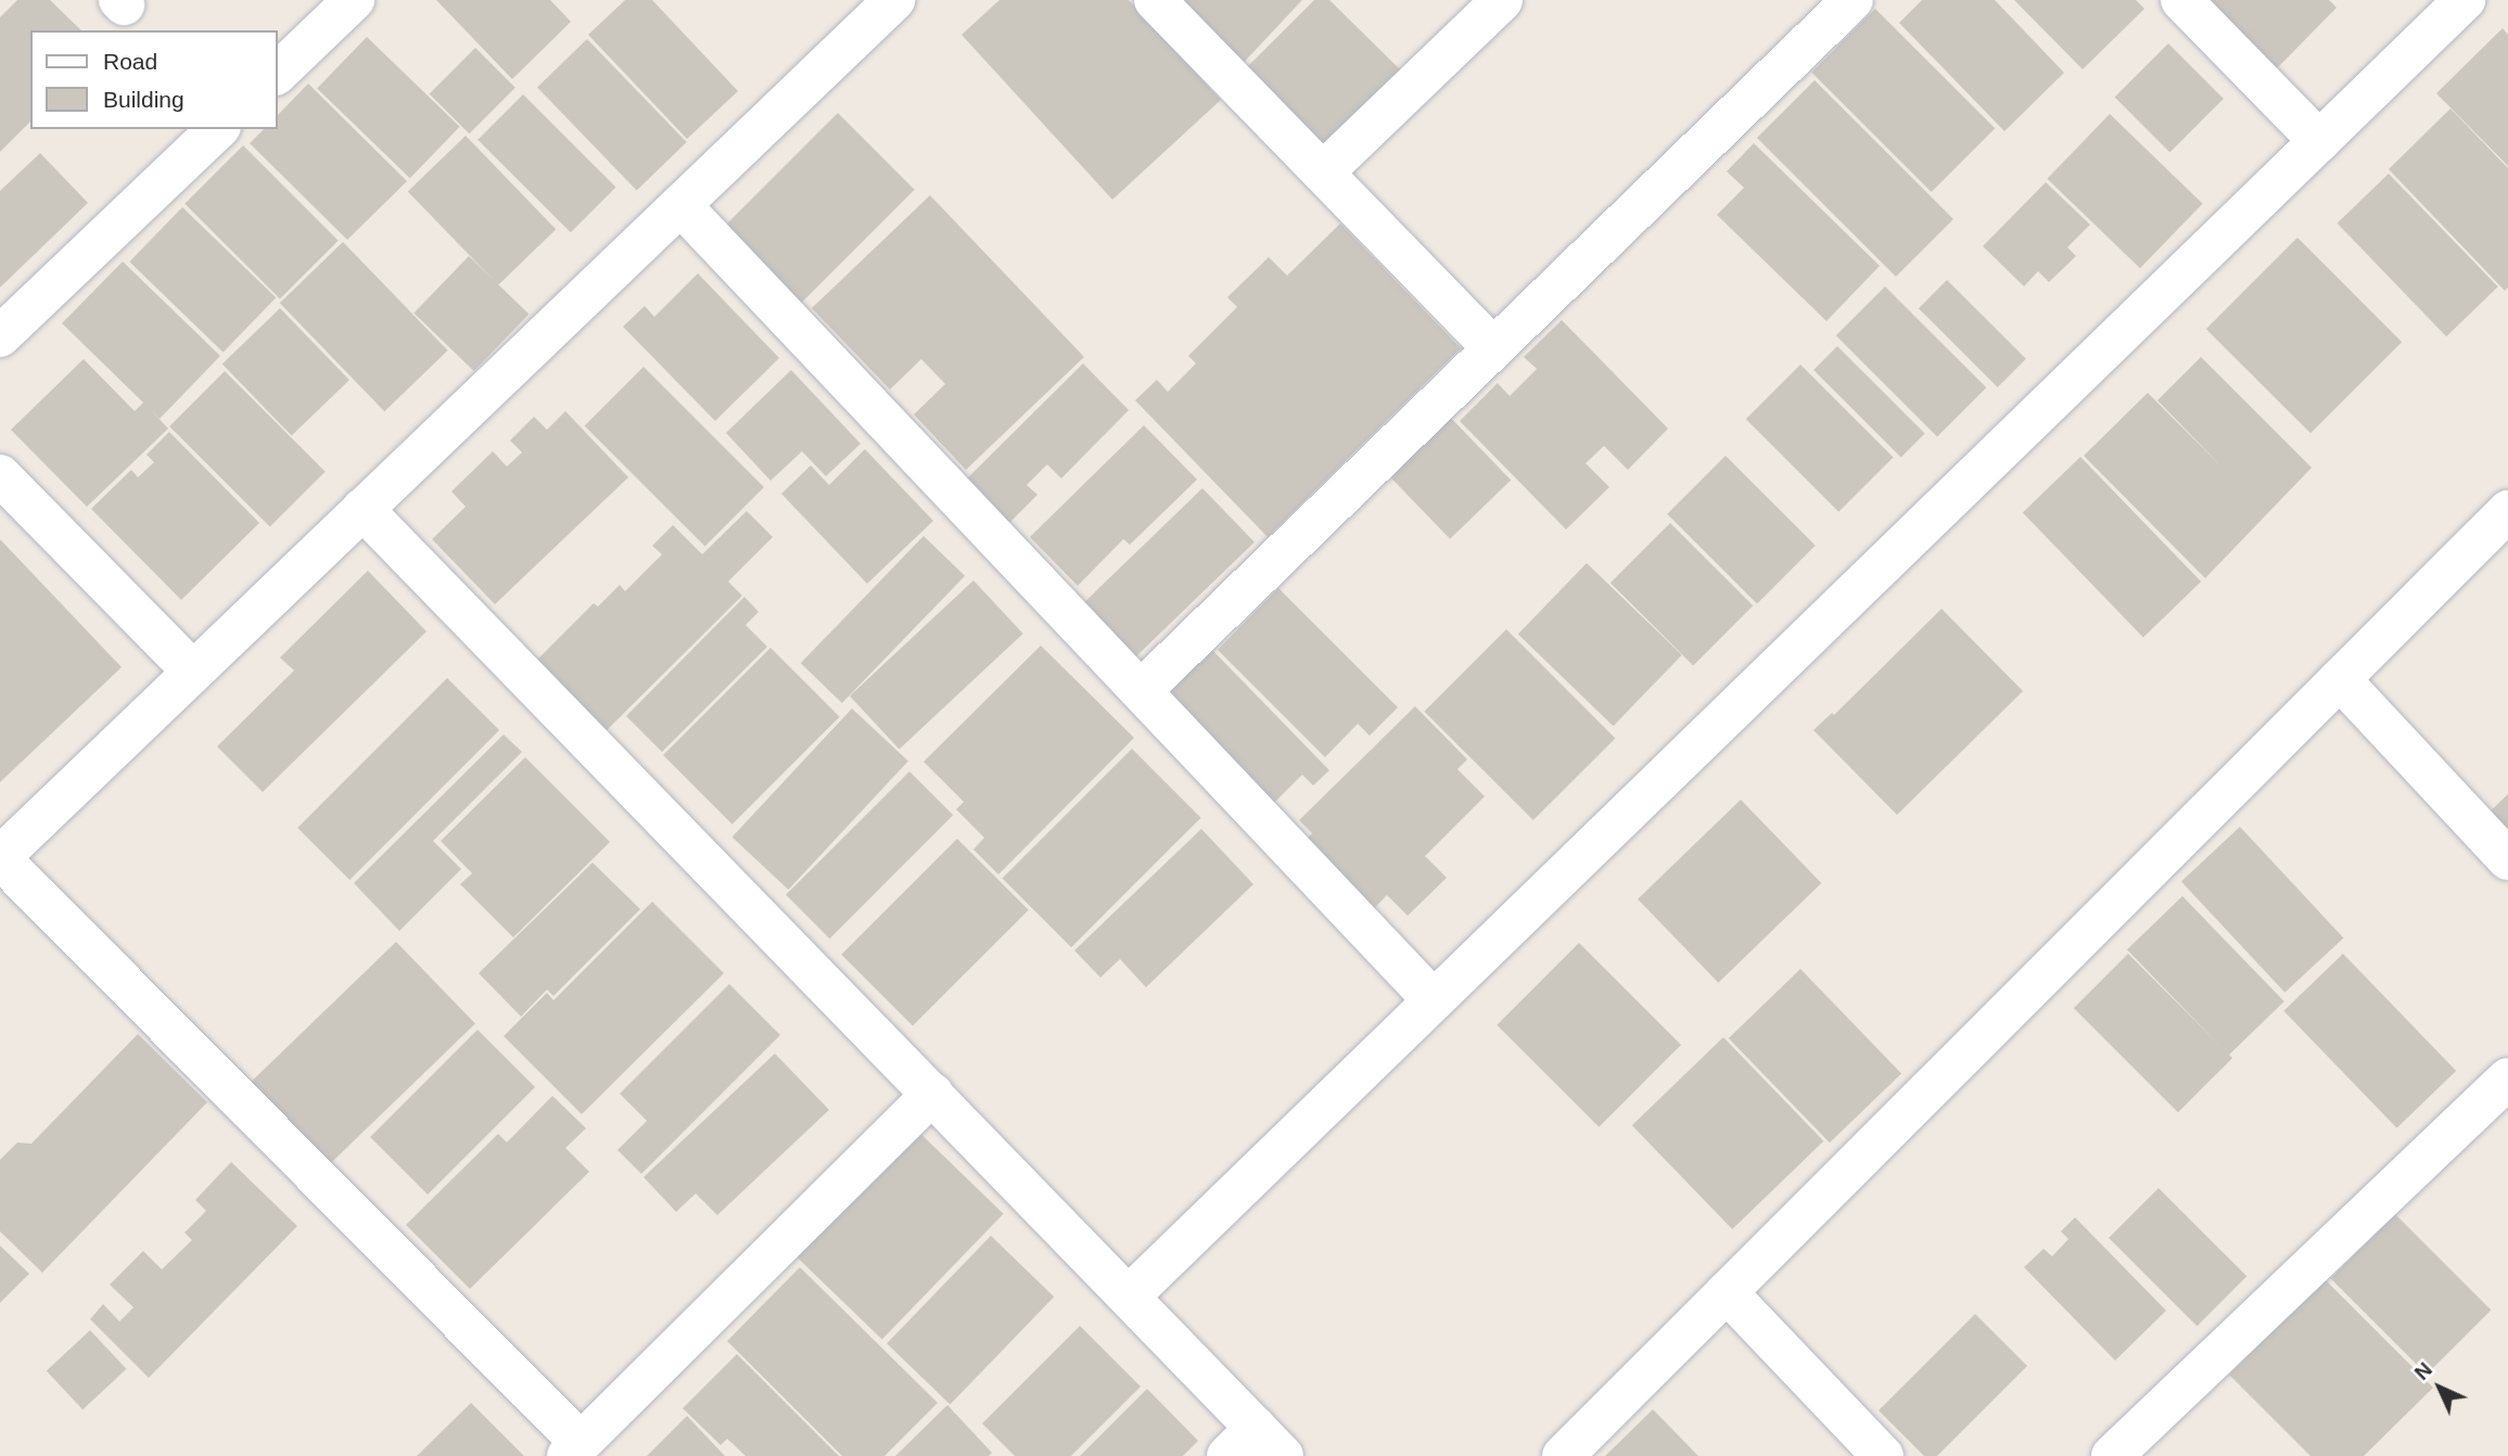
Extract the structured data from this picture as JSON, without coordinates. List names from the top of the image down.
{
  "legend": ["Road", "Building"],
  "north": "top left"
}
